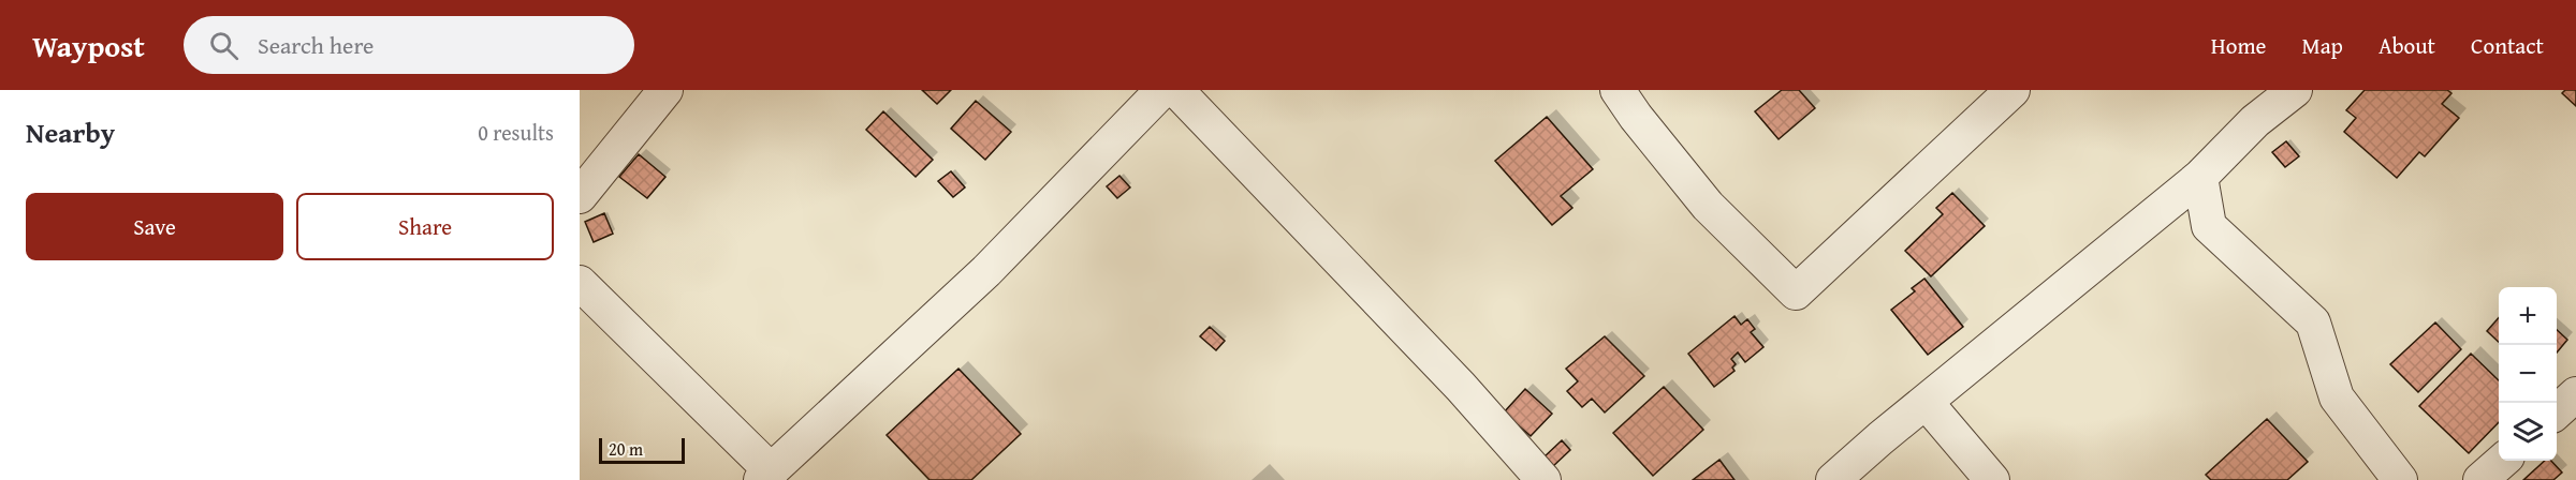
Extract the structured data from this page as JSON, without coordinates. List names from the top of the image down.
{
  "scale_bar": "20 m",
  "page": {
    "header": "Waypost",
    "search": "Search here",
    "nav": [
      "Home",
      "Map",
      "About",
      "Contact"
    ],
    "heading": ["Nearby", "0 results"],
    "buttons": ["Save", "Share"],
    "map_buttons": ["+", "−"],
    "scale": "20 m"
  }
}
